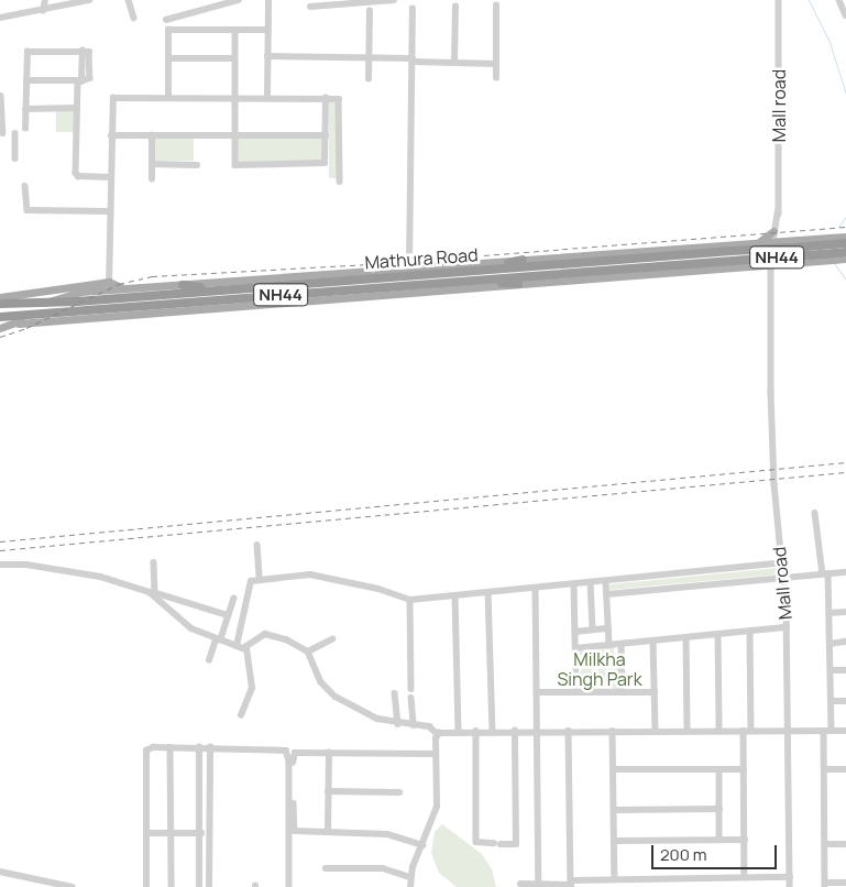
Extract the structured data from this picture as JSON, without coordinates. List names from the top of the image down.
{
  "streets": {
    "highway": ["NH44", "Mathura Road"],
    "street": ["Mall road"]
  },
  "parks": ["Milkha Singh Park"],
  "scale_bar": "200 m"
}
